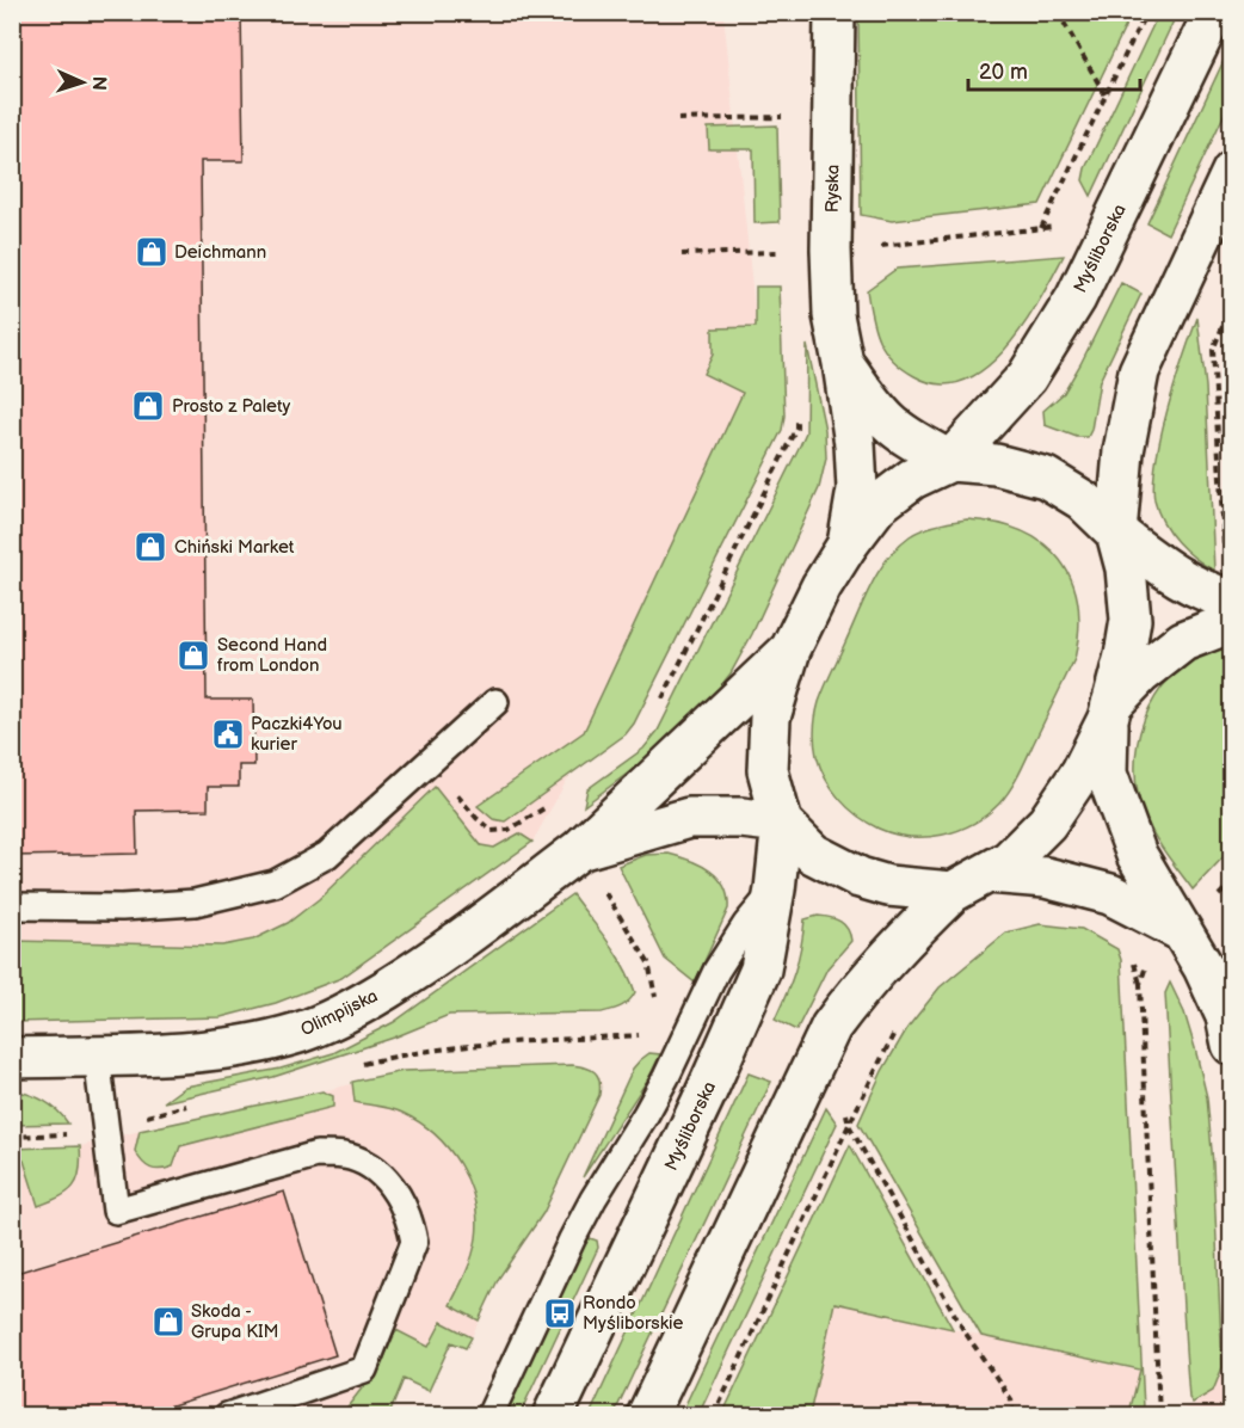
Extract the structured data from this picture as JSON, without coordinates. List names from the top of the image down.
{
  "streets": {
    "main road": ["Ryska", "Myśliborska", "Olimpijska"]
  },
  "crossings": [
    ["Ryska", "Myśliborska"],
    ["Myśliborska", "Olimpijska"]
  ],
  "places": {
    "shop": [
      "Deichmann",
      "Prosto z Palety",
      "Chiński Market",
      "Second Hand from London",
      "Skoda - Grupa KIM"
    ],
    "public building": ["Paczki4You kurier"],
    "bus stop": ["Rondo Myśliborskie"]
  },
  "scale_bar": "20 m",
  "north": "right"
}
